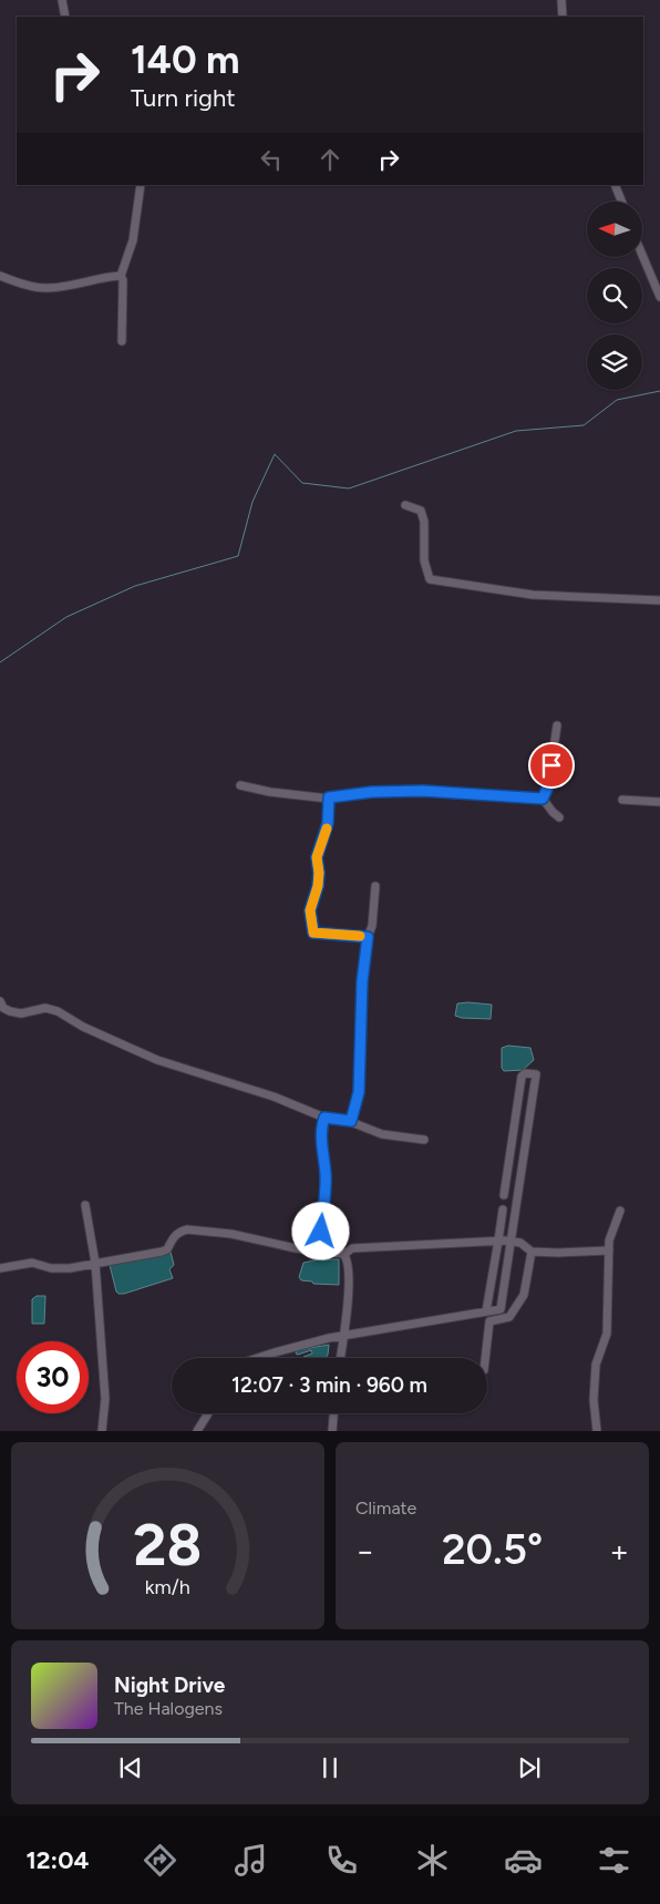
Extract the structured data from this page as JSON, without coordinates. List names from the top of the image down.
{
  "north": "left",
  "page": {
    "turn": ["140 m", "Turn right"],
    "limit": "30",
    "trip": "12:07 · 3 min · 960 m",
    "tile": "Climate",
    "heat": ["−", "20.5°", "+"],
    "song": ["Night Drive", "The Halogens"],
    "tabs": "12:04",
    "gauge": ["28", "km/h"]
  }
}
